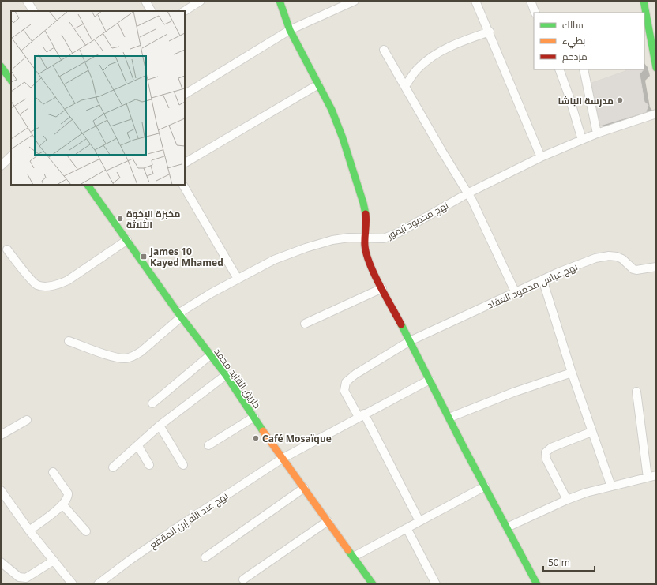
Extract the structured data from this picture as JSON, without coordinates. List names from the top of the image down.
{
  "streets": {
    "street": [
      "نهج محمود تيمور",
      "نهج عباس محمود العقاد",
      "طريق القايد محمد",
      "نهج عبد الله إبن المقفع"
    ]
  },
  "crossings": [
    ["نهج محمود تيمور", "طريق القايد محمد"],
    ["نهج عباس محمود العقاد", "نهج عبد الله إبن المقفع"],
    ["طريق القايد محمد", "نهج عبد الله إبن المقفع"]
  ],
  "places": {
    "other": ["مدرسة الباشا", "مخبزة الإخوة الثلاثة", "Café Mosaïque"],
    "transit": ["James 10 Kayed Mhamed"]
  },
  "legend": ["سالك", "بطيء", "مزدحم"],
  "scale_bar": "50 m"
}
